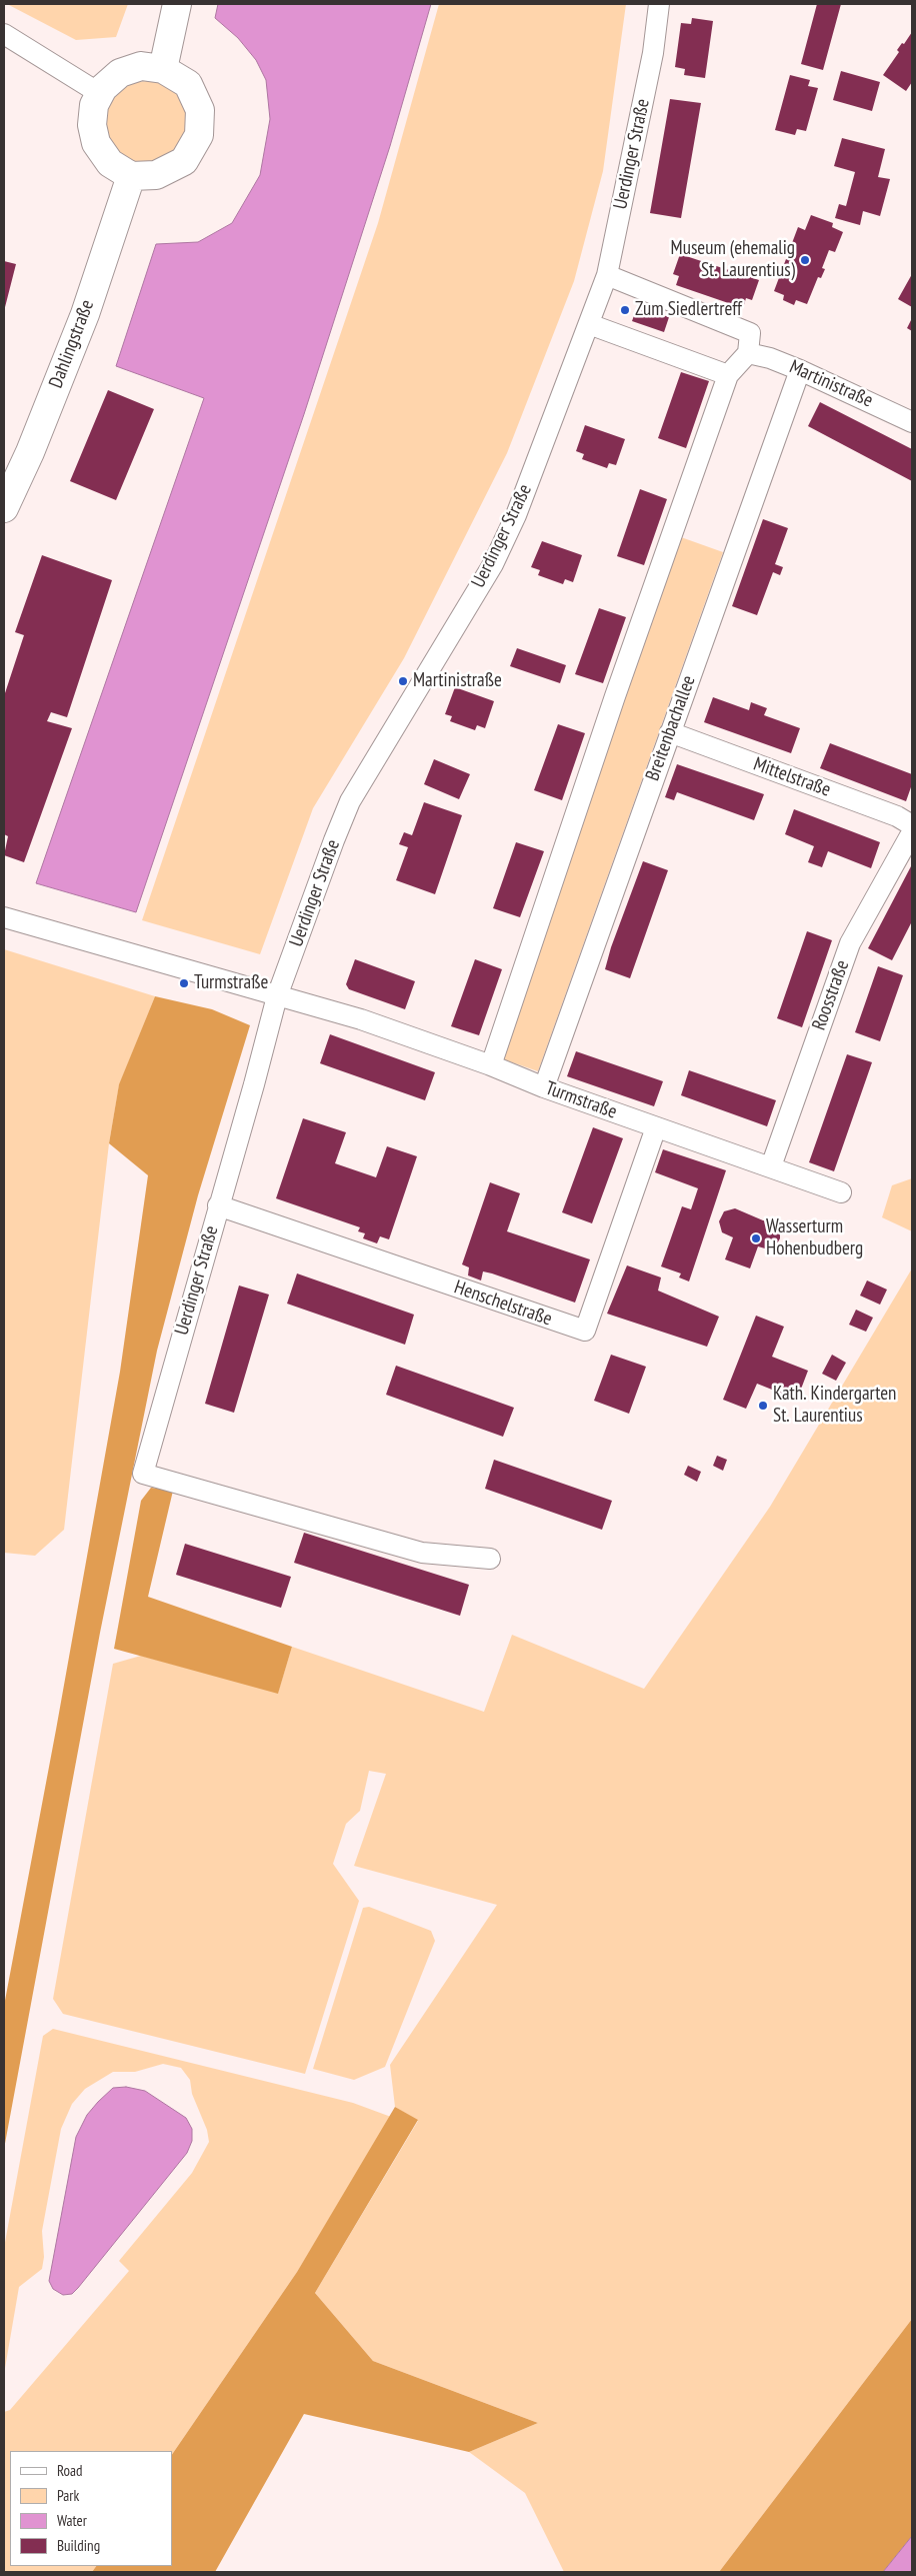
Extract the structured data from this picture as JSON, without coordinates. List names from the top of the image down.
{
  "streets": {
    "street": [
      "Uerdinger Straße",
      "Dahlingstraße",
      "Martinistraße",
      "Breitenbachallee",
      "Mittelstraße",
      "Roosstraße",
      "Turmstraße",
      "Henschelstraße"
    ]
  },
  "crossings": [
    ["Uerdinger Straße", "Turmstraße"],
    ["Uerdinger Straße", "Henschelstraße"],
    ["Martinistraße", "Breitenbachallee"],
    ["Breitenbachallee", "Mittelstraße"],
    ["Breitenbachallee", "Turmstraße"],
    ["Roosstraße", "Turmstraße"],
    ["Turmstraße", "Henschelstraße"]
  ],
  "places": [
    "Museum (ehemalig St. Laurentius)",
    "Zum Siedlertreff",
    "Martinistraße",
    "Turmstraße",
    "Wasserturm Hohenbudberg",
    "Kath. Kindergarten St. Laurentius"
  ],
  "legend": [
    "Road",
    "Park",
    "Water",
    "Building"
  ]
}
